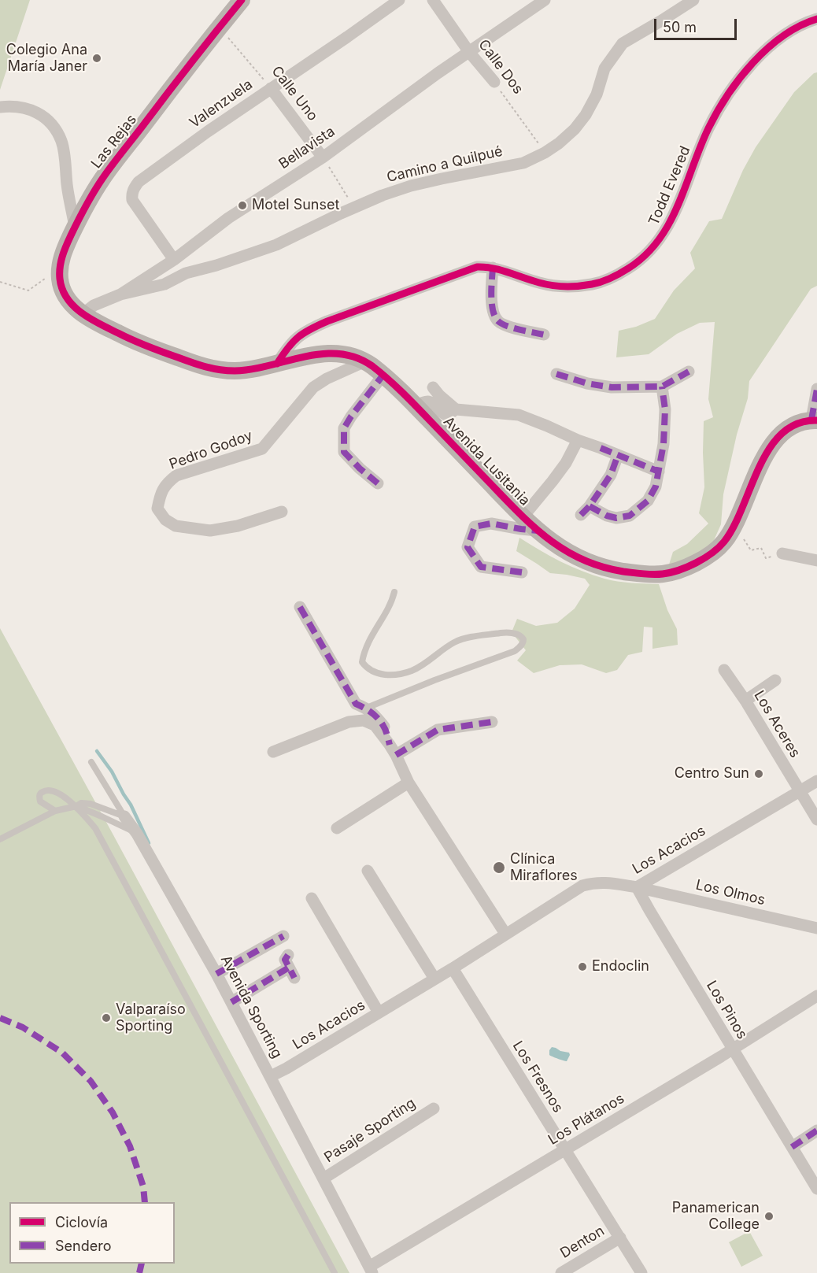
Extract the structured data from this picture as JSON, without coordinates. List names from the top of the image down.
{
  "streets": {
    "street": [
      "Calle Dos",
      "Calle Uno",
      "Valenzuela",
      "Las Rejas",
      "Bellavista",
      "Camino a Quilpué",
      "Todd Evered",
      "Pedro Godoy",
      "Avenida Lusitania",
      "Los Aceres",
      "Los Acacios",
      "Los Olmos",
      "Avenida Sporting",
      "Los Pinos",
      "Los Fresnos",
      "Los Plátanos",
      "Pasaje Sporting",
      "Denton"
    ]
  },
  "crossings": [
    ["Calle Dos", "Bellavista"],
    ["Calle Dos", "Camino a Quilpué"],
    ["Calle Uno", "Valenzuela"],
    ["Calle Uno", "Las Rejas"],
    ["Calle Uno", "Bellavista"],
    ["Valenzuela", "Bellavista"],
    ["Las Rejas", "Bellavista"],
    ["Las Rejas", "Avenida Lusitania"],
    ["Bellavista", "Camino a Quilpué"],
    ["Bellavista", "Avenida Lusitania"],
    ["Todd Evered", "Avenida Lusitania"],
    ["Pedro Godoy", "Avenida Lusitania"],
    ["Los Aceres", "Los Acacios"],
    ["Los Acacios", "Los Olmos"],
    ["Los Acacios", "Avenida Sporting"],
    ["Los Acacios", "Los Pinos"],
    ["Los Acacios", "Los Fresnos"],
    ["Los Olmos", "Los Pinos"],
    ["Avenida Sporting", "Los Plátanos"],
    ["Avenida Sporting", "Pasaje Sporting"],
    ["Los Pinos", "Los Plátanos"],
    ["Los Fresnos", "Los Plátanos"],
    ["Los Fresnos", "Denton"]
  ],
  "places": [
    "Colegio Ana María Janer",
    "Motel Sunset",
    "Centro Sun",
    "Clínica Miraflores",
    "Endoclin",
    "Valparaíso Sporting",
    "Panamerican College"
  ],
  "legend": ["Ciclovía", "Sendero"],
  "scale_bar": "50 m"
}
